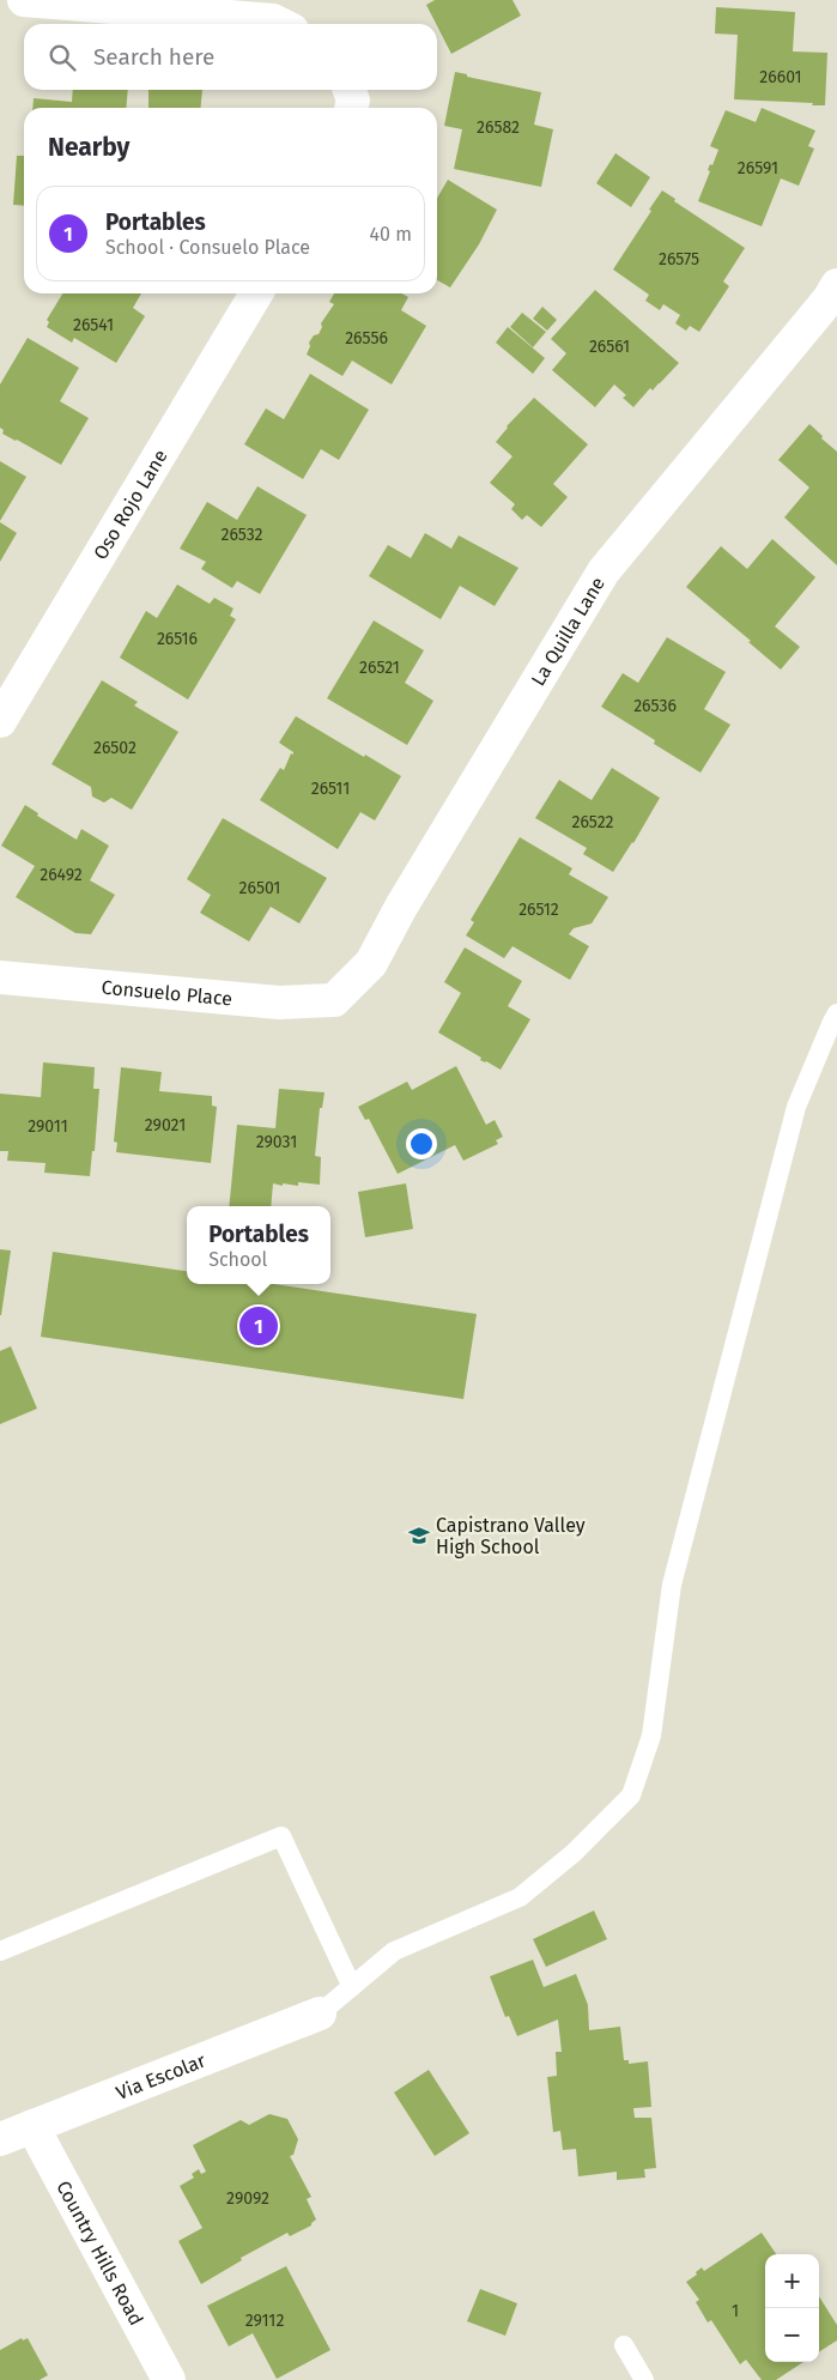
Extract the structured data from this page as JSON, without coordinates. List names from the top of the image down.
{
  "streets": {
    "street": [
      "Oso Rojo Lane",
      "La Quilla Lane",
      "Consuelo Place",
      "Via Escolar",
      "Country Hills Road"
    ]
  },
  "crossings": [
    ["La Quilla Lane", "Consuelo Place"],
    ["Via Escolar", "Country Hills Road"]
  ],
  "places": {
    "school or university": ["Capistrano Valley High School"]
  },
  "house_numbers": [
    "26601",
    "26582",
    "26591",
    "26575",
    "26541",
    "26556",
    "26561",
    "26532",
    "26516",
    "26521",
    "26536",
    "26502",
    "26511",
    "26522",
    "26492",
    "26501",
    "26512",
    "29021",
    "29011",
    "29031",
    "29092",
    "1",
    "29112"
  ],
  "page": {
    "search": "Search here",
    "heading": "Nearby",
    "list": [
      {
        "mark": "1",
        "name": "Portables",
        "note": "School · Consuelo Place",
        "value": "40 m"
      }
    ],
    "popup": ["Portables", "School"],
    "pins": "1",
    "map_buttons": ["+", "−"]
  }
}
